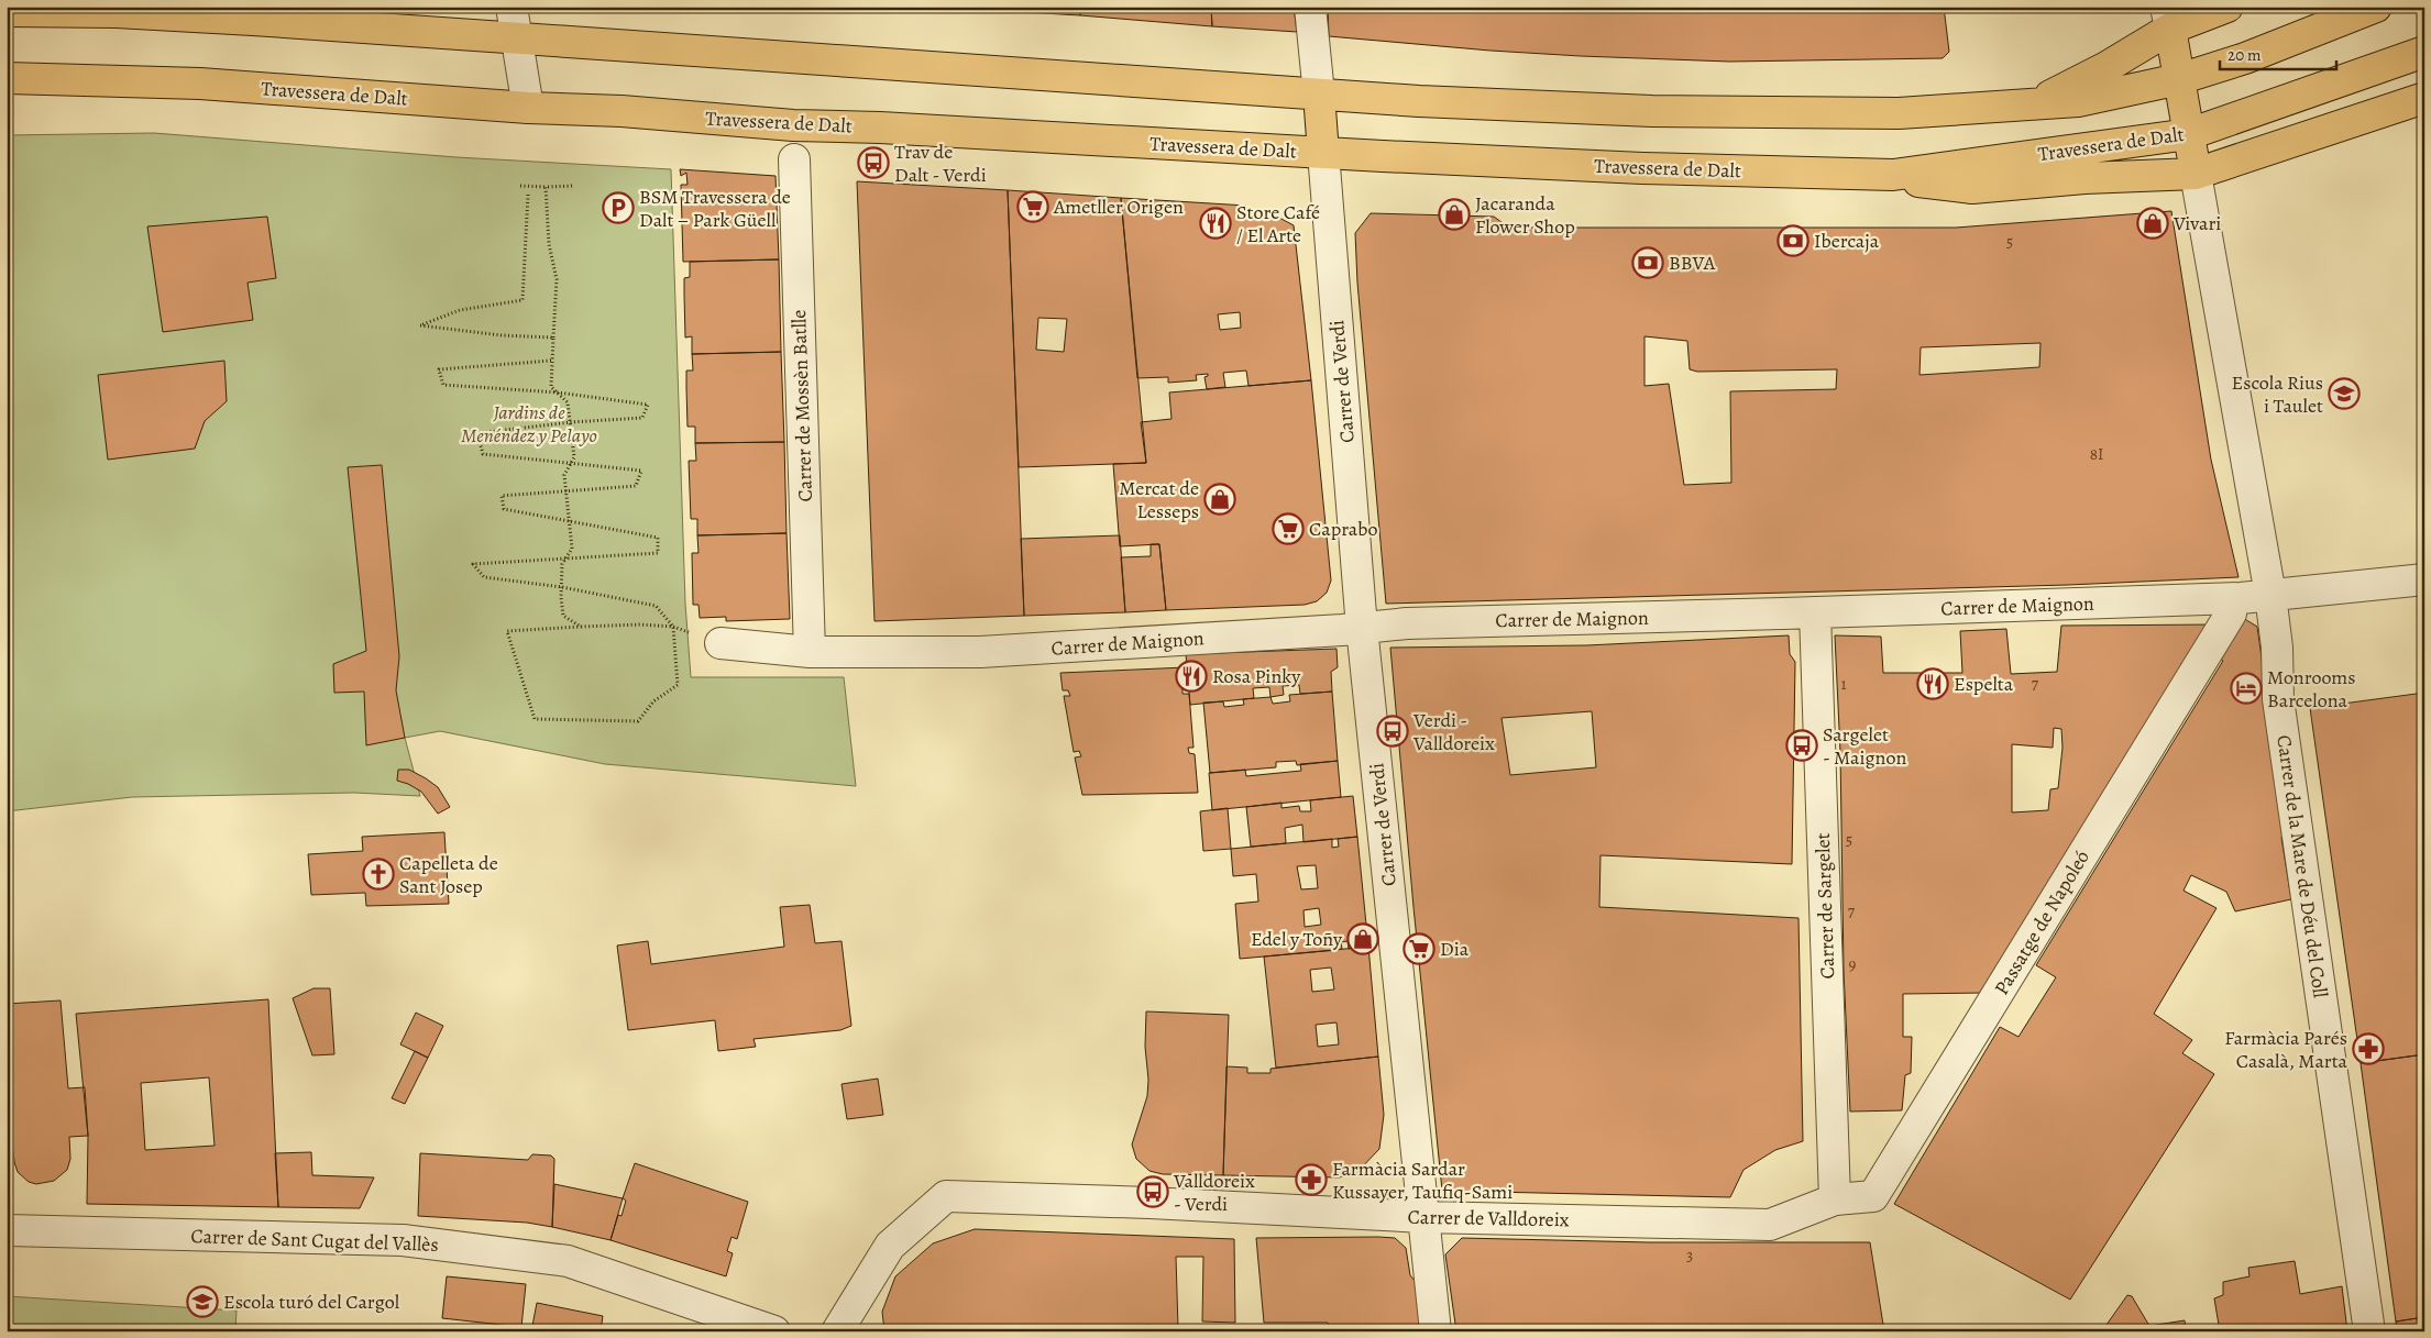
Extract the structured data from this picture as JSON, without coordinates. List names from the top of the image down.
{
  "streets": {
    "main road": ["Travessera de Dalt"],
    "street": [
      "Carrer de Verdi",
      "Carrer de Mossèn Batlle",
      "Carrer de Maignon",
      "Carrer de la Mare de Déu del Coll",
      "Carrer de Sargelet",
      "Passatge de Napoleó",
      "Carrer de Valldoreix",
      "Carrer de Sant Cugat del Vallès"
    ]
  },
  "crossings": [
    ["Travessera de Dalt", "Carrer de Verdi"],
    ["Carrer de Verdi", "Carrer de Maignon"],
    ["Carrer de Verdi", "Carrer de Valldoreix"],
    ["Carrer de Mossèn Batlle", "Carrer de Maignon"],
    ["Carrer de Maignon", "Carrer de la Mare de Déu del Coll"],
    ["Carrer de Maignon", "Carrer de Sargelet"],
    ["Carrer de Sargelet", "Passatge de Napoleó"],
    ["Carrer de Sargelet", "Carrer de Valldoreix"],
    ["Passatge de Napoleó", "Carrer de Valldoreix"]
  ],
  "parks": ["Jardins de Menéndez y Pelayo"],
  "places": {
    "bus stop": [
      "Trav de Dalt - Verdi",
      "Verdi - Valldoreix",
      "Sargelet - Maignon",
      "Valldoreix - Verdi"
    ],
    "supermarket": ["Ametller Origen", "Caprabo", "Dia"],
    "parking": ["BSM Travessera de Dalt – Park Güell"],
    "shop": [
      "Jacaranda Flower Shop",
      "Vivari",
      "Mercat de Lesseps",
      "Edel y Toñy"
    ],
    "restaurant": ["Store Café / El Arte", "Rosa Pinky", "Espelta"],
    "bank": ["Ibercaja", "BBVA"],
    "school or university": ["Escola Rius i Taulet", "Escola turó del Cargol"],
    "hotel": ["Monrooms Barcelona"],
    "church": ["Capelleta de Sant Josep"],
    "pharmacy": ["Farmàcia Parés Casalà, Marta", "Farmàcia Sardar Kussayer, Taufiq-Sami"]
  },
  "house_numbers": [
    "5",
    "8I",
    "1",
    "7",
    "5",
    "7",
    "9",
    "3"
  ],
  "scale_bar": "20 m"
}
